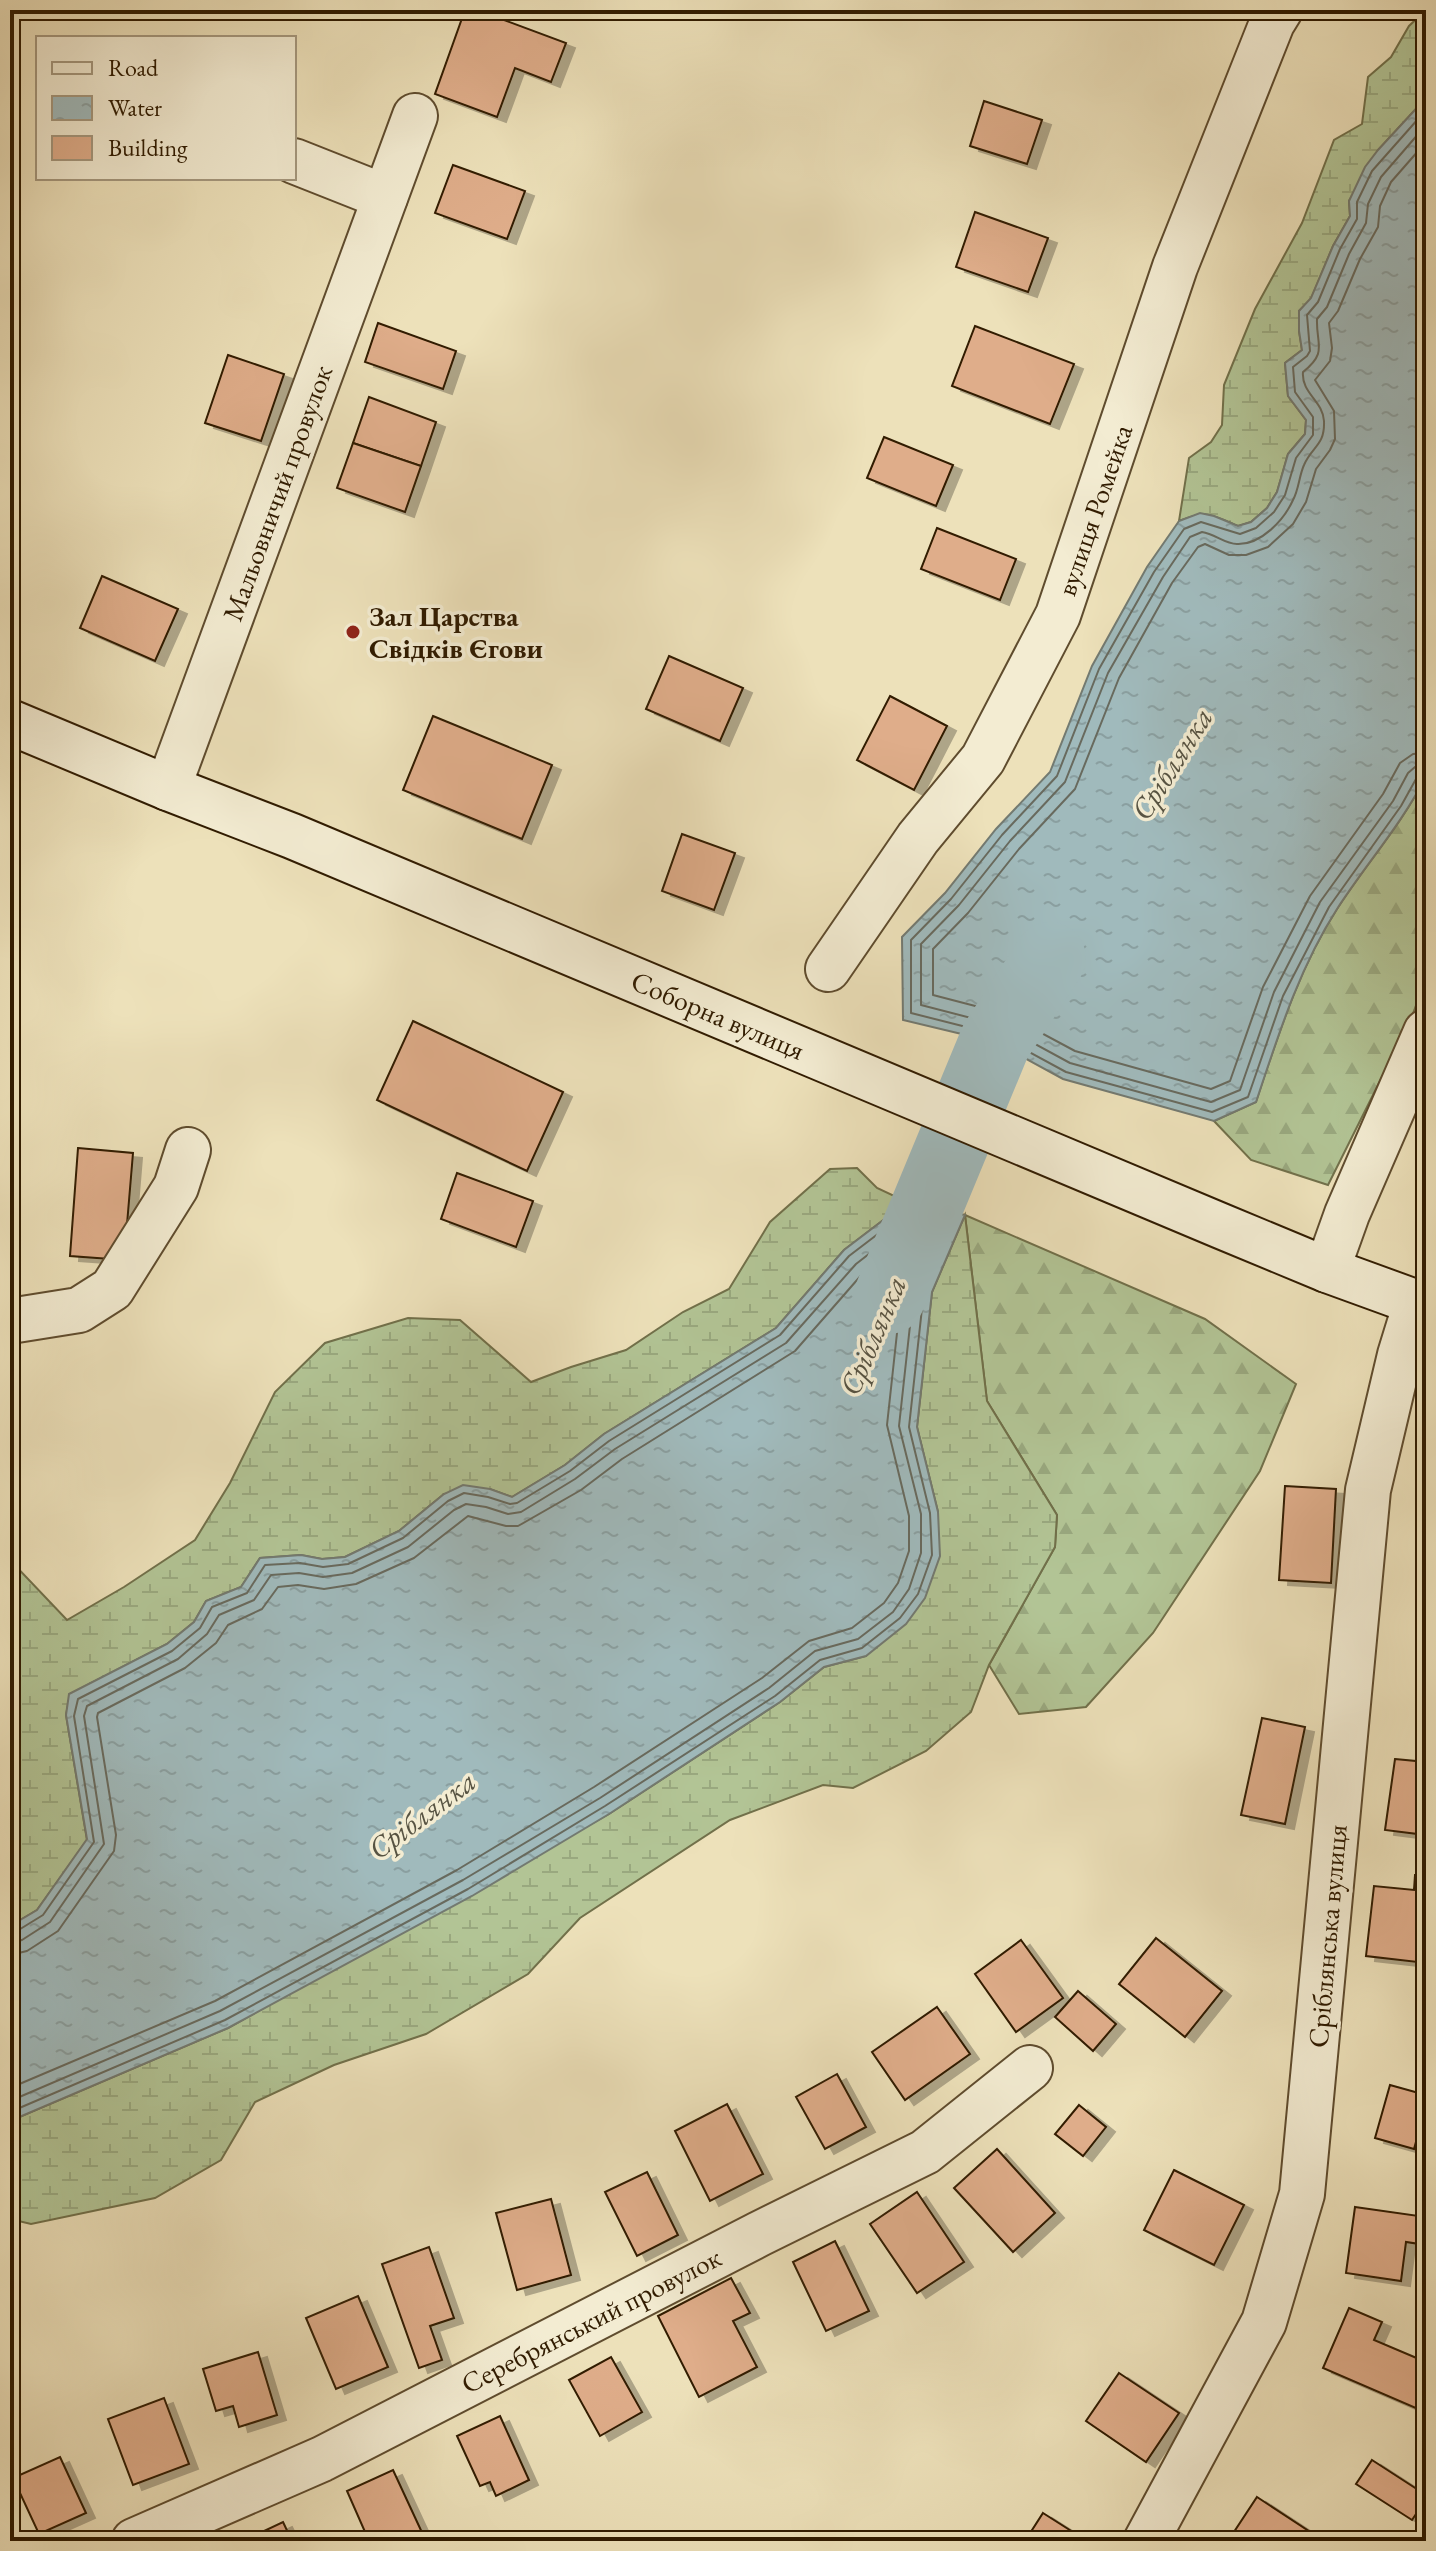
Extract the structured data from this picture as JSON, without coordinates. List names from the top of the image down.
{
  "streets": {
    "street": [
      "Мальовничий провулок",
      "вулиця Ромейка",
      "Соборна вулиця",
      "Сріблянська вулиця",
      "Серебрянський провулок"
    ]
  },
  "crossings": [
    ["Мальовничий провулок", "Соборна вулиця"],
    ["Соборна вулиця", "Сріблянська вулиця"]
  ],
  "water": ["Сріблянка"],
  "places": ["Зал Царства Свідків Єгови"],
  "legend": ["Road", "Water", "Building"]
}
